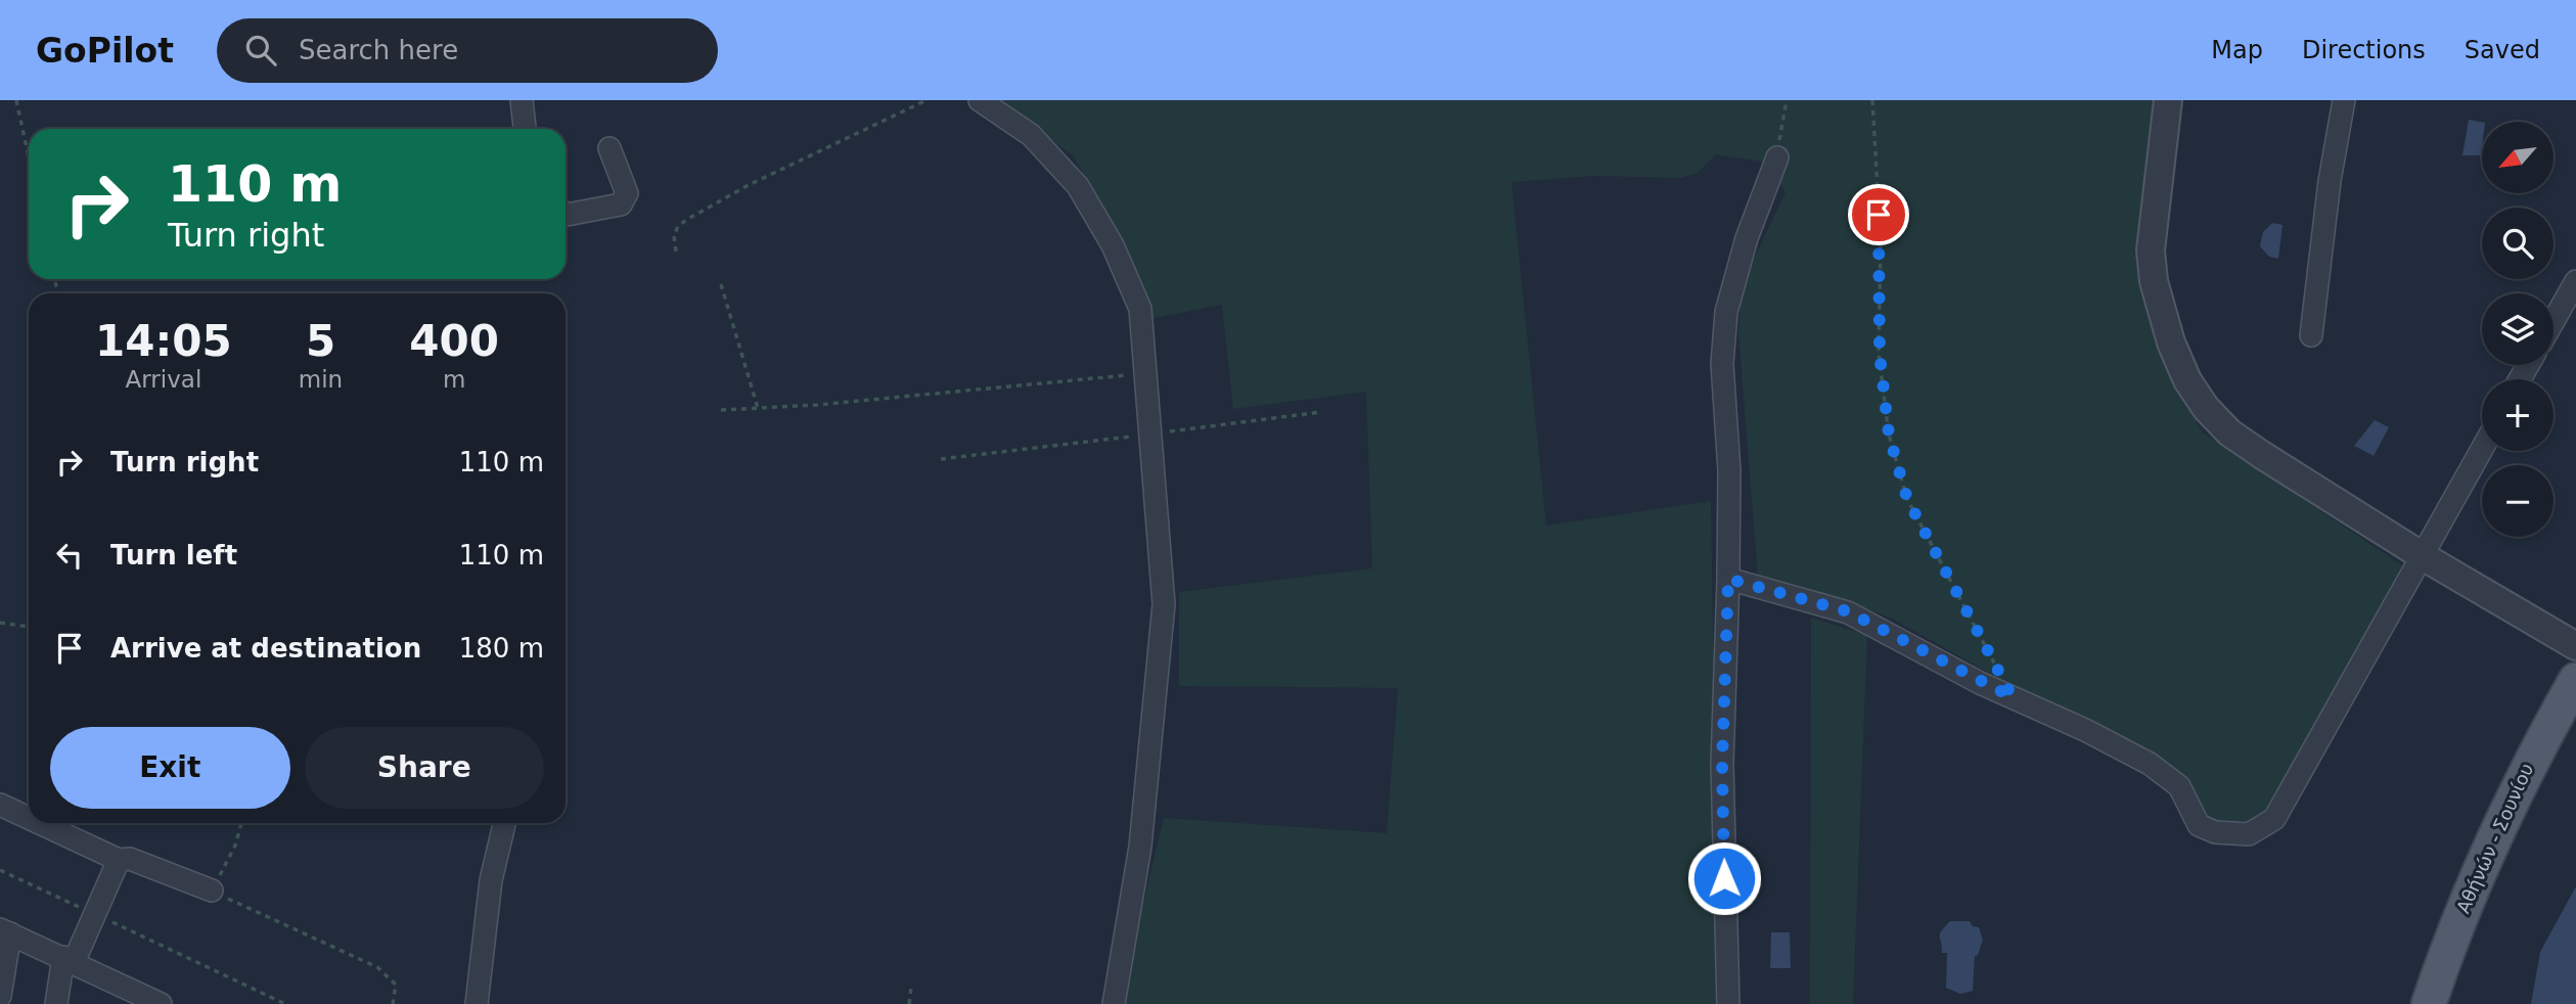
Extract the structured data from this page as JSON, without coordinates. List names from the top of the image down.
{
  "streets": {
    "main road": ["Αθήνών - Σουνίου"]
  },
  "north": "bottom left",
  "page": {
    "header": "GoPilot",
    "search": "Search here",
    "nav": ["Map", "Directions", "Saved"],
    "map_buttons": ["+", "−"],
    "turn": ["110 m", "Turn right"],
    "eta": [
      "14:05",
      "Arrival",
      "5",
      "min",
      "400",
      "m"
    ],
    "list": [
      {
        "name": "Turn right",
        "value": "110 m"
      },
      {
        "name": "Turn left",
        "value": "110 m"
      },
      {
        "name": "Arrive at destination",
        "value": "180 m"
      }
    ],
    "buttons": ["Exit", "Share"]
  }
}
